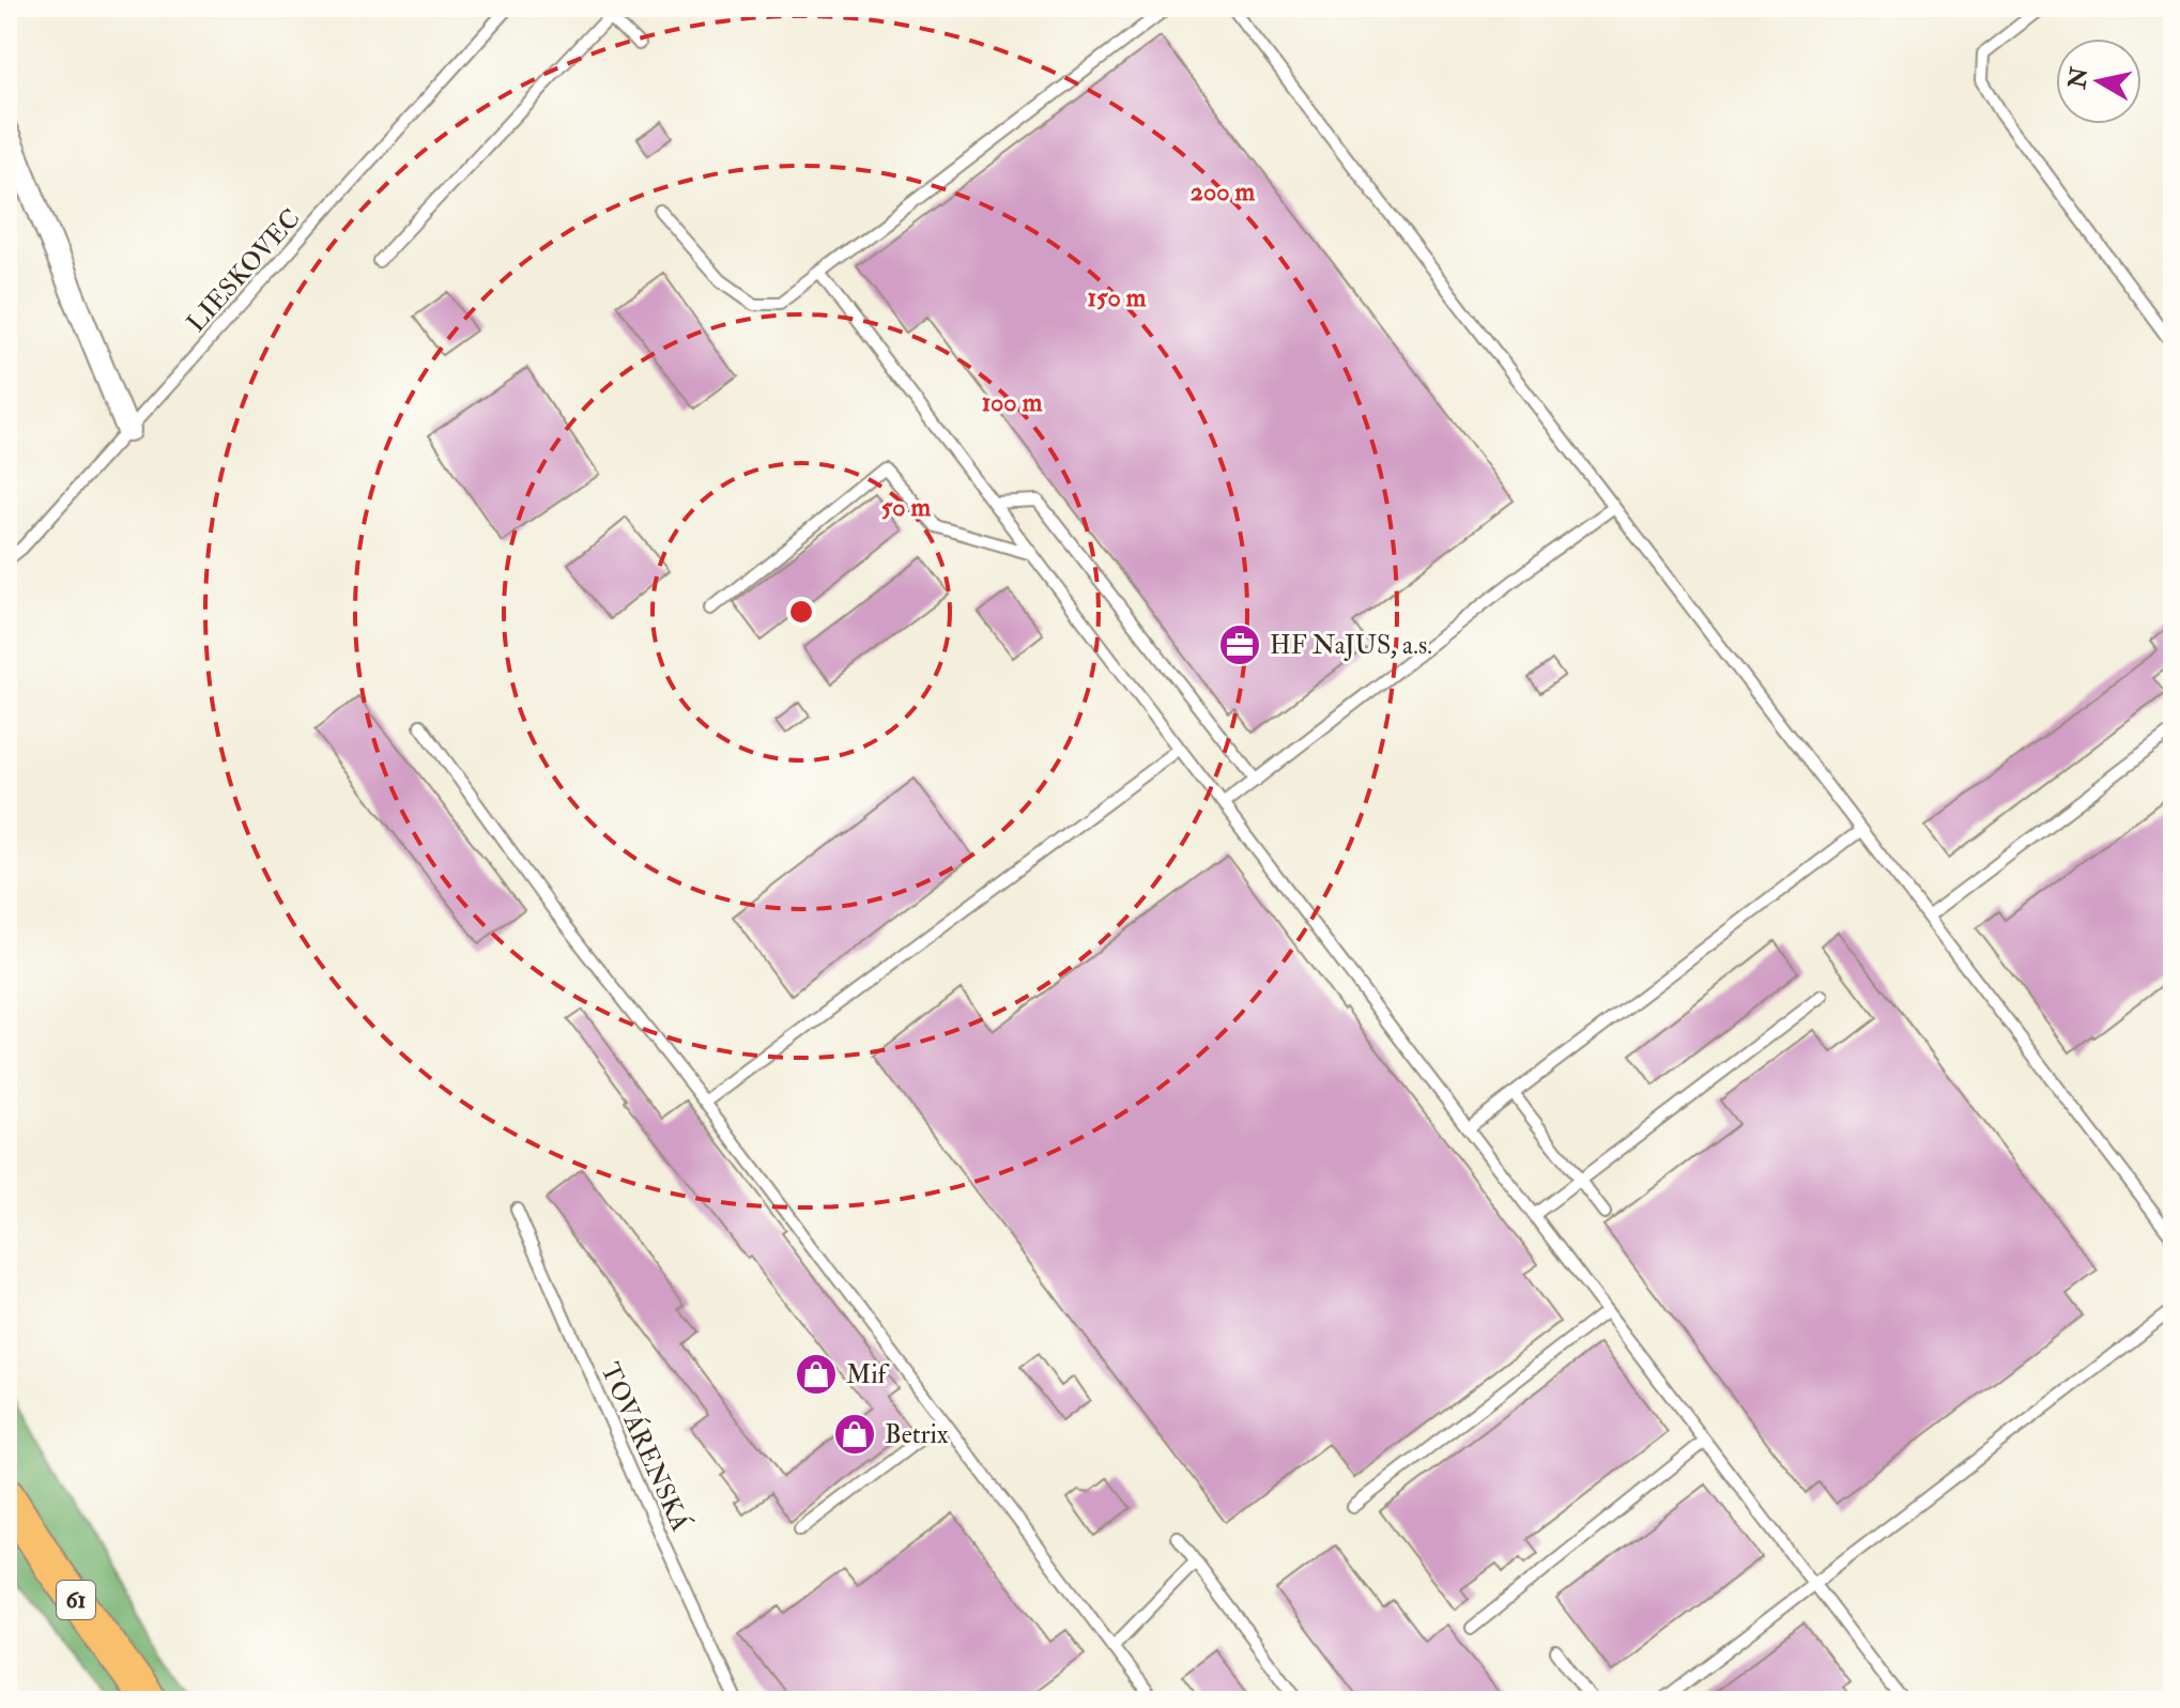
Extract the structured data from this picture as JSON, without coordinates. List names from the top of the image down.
{
  "streets": {
    "main road": ["61"],
    "lane": ["LIESKOVEC", "TOVÁRENSKÁ"]
  },
  "places": {
    "office": ["HF NaJUS, a.s."],
    "shop": ["Mif", "Betrix"]
  },
  "north": "left",
  "rings": [
    "200 m",
    "150 m",
    "100 m",
    "50 m"
  ]
}
